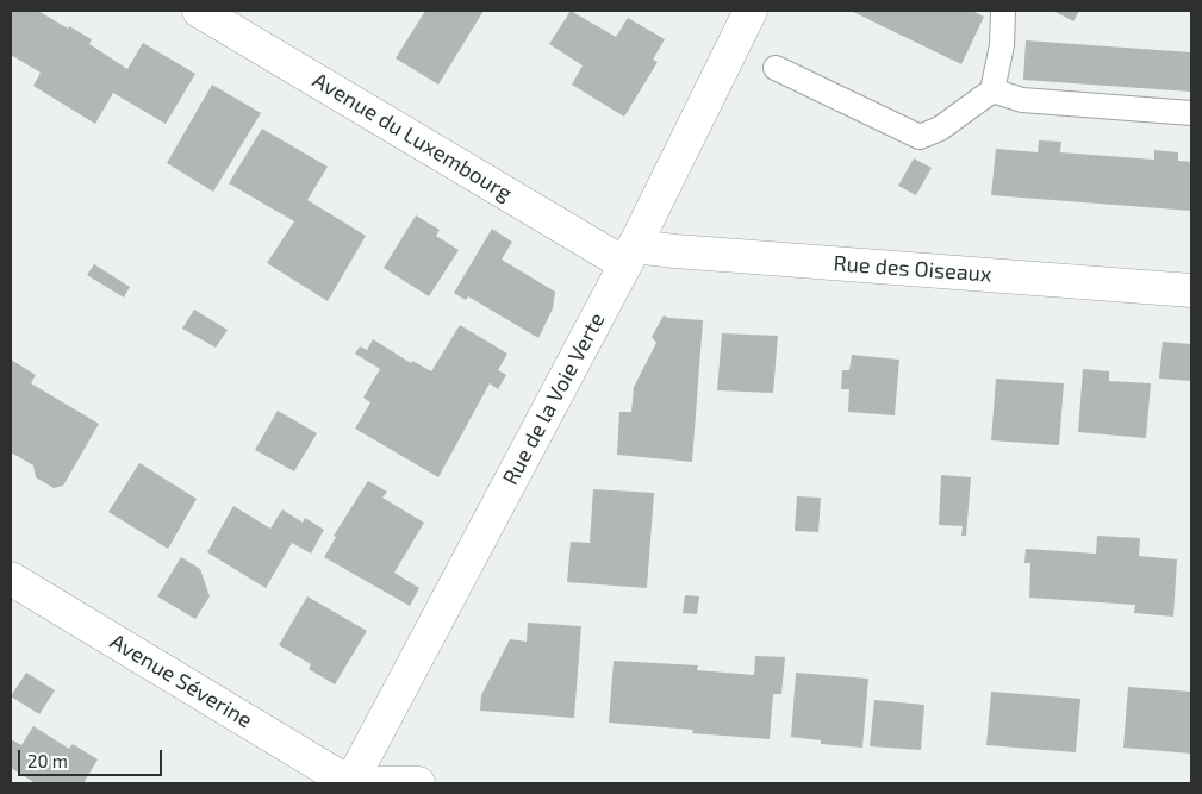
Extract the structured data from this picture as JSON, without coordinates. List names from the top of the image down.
{
  "streets": {
    "street": [
      "Avenue du Luxembourg",
      "Rue des Oiseaux",
      "Rue de la Voie Verte",
      "Avenue Séverine"
    ]
  },
  "crossings": [
    ["Avenue du Luxembourg", "Rue des Oiseaux"],
    ["Avenue du Luxembourg", "Rue de la Voie Verte"],
    ["Rue des Oiseaux", "Rue de la Voie Verte"],
    ["Rue de la Voie Verte", "Avenue Séverine"]
  ],
  "scale_bar": "20 m"
}
